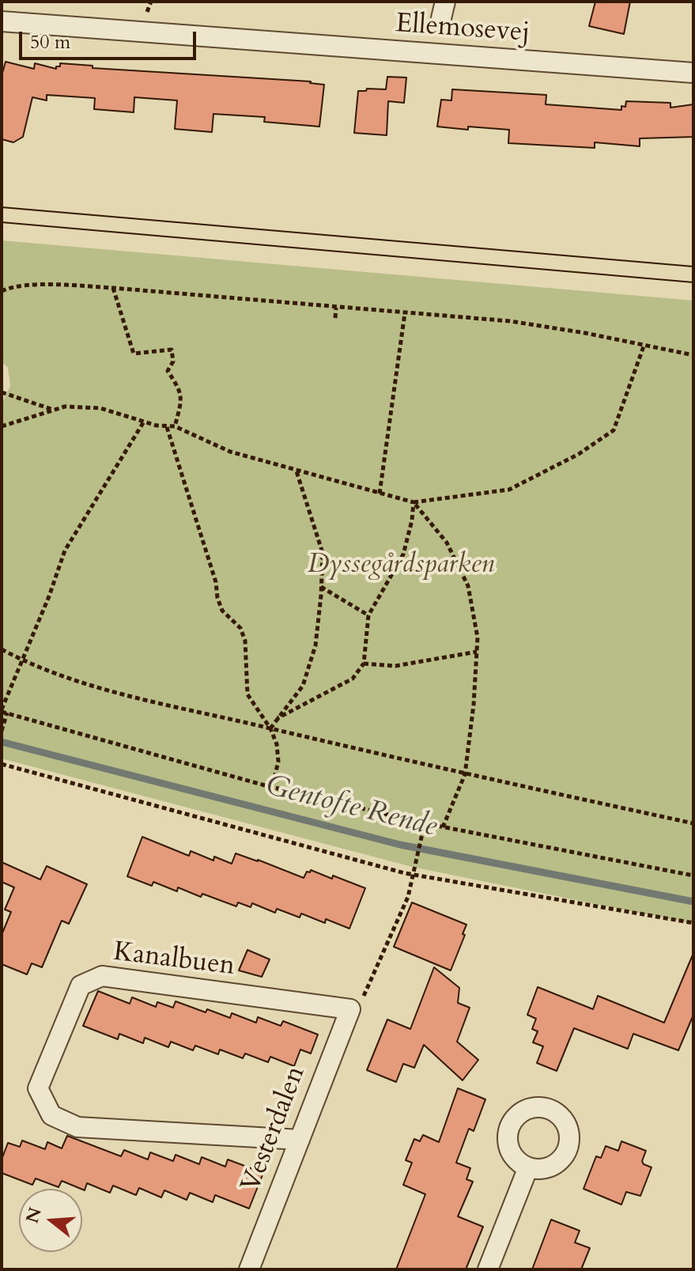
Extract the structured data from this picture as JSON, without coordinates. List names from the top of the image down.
{
  "streets": {
    "street": ["Ellemosevej", "Kanalbuen", "Vesterdalen"]
  },
  "crossings": [
    ["Kanalbuen", "Vesterdalen"]
  ],
  "water": ["Gentofte Rende"],
  "parks": ["Dyssegårdsparken"],
  "scale_bar": "50 m",
  "north": "left"
}
